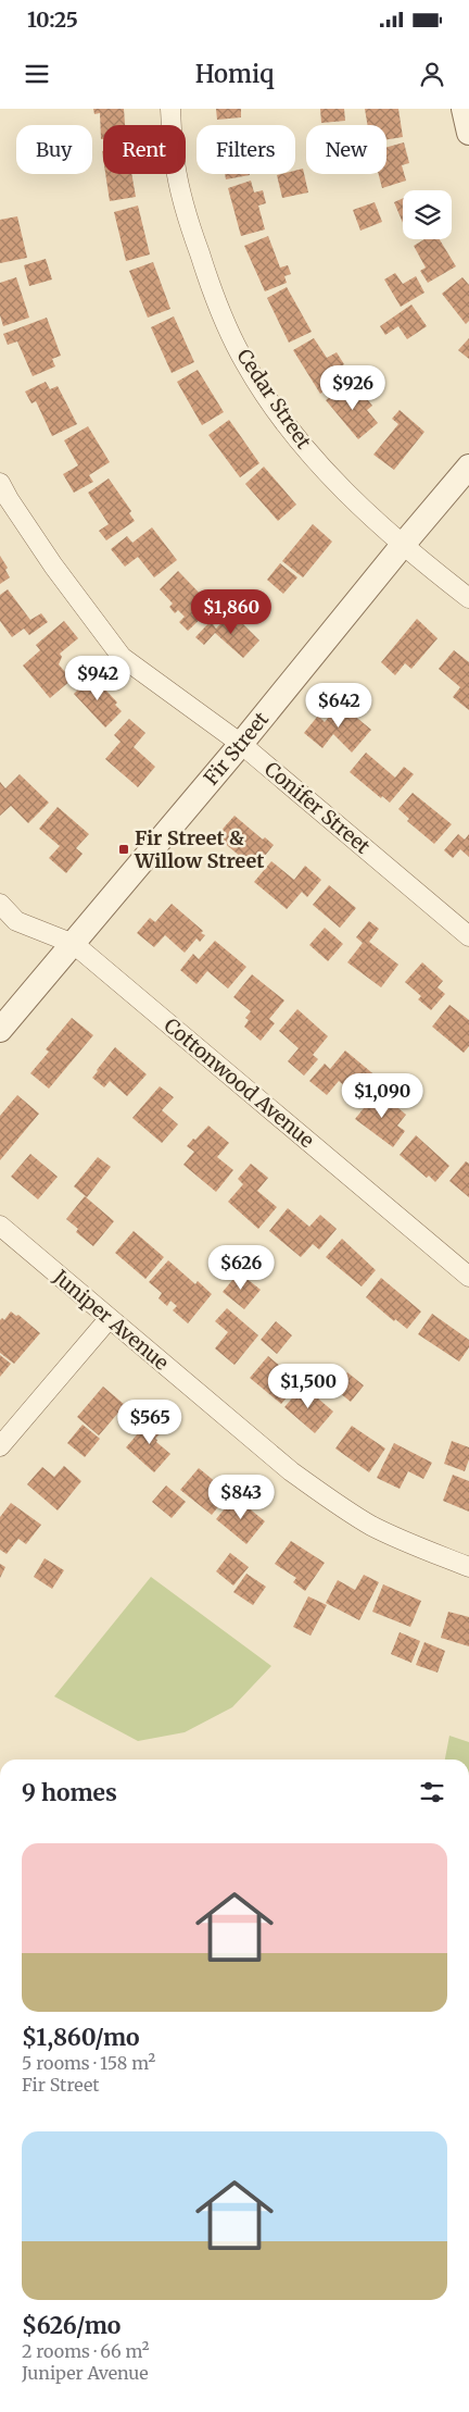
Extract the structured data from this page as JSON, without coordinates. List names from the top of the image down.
{
  "streets": {
    "street": [
      "Cedar Street",
      "Fir Street",
      "Conifer Street",
      "Cottonwood Avenue",
      "Juniper Avenue"
    ]
  },
  "crossings": [
    ["Cedar Street", "Fir Street"],
    ["Fir Street", "Conifer Street"],
    ["Fir Street", "Cottonwood Avenue"]
  ],
  "places": {
    "transit": ["Fir Street & Willow Street"]
  },
  "page": {
    "status": "10:25",
    "header": "Homiq",
    "chip": [
      "Buy",
      "Rent",
      "Filters",
      "New"
    ],
    "price": [
      "$926",
      "$1,860",
      "$942",
      "$642",
      "$1,090",
      "$626",
      "$1,500",
      "$565",
      "$843"
    ],
    "heading": "9 homes",
    "list": [
      {
        "name": "$1,860/mo",
        "note": "5 rooms · 158 m² · Fir Street"
      },
      {
        "name": "$626/mo",
        "note": "2 rooms · 66 m² · Juniper Avenue"
      }
    ]
  }
}
